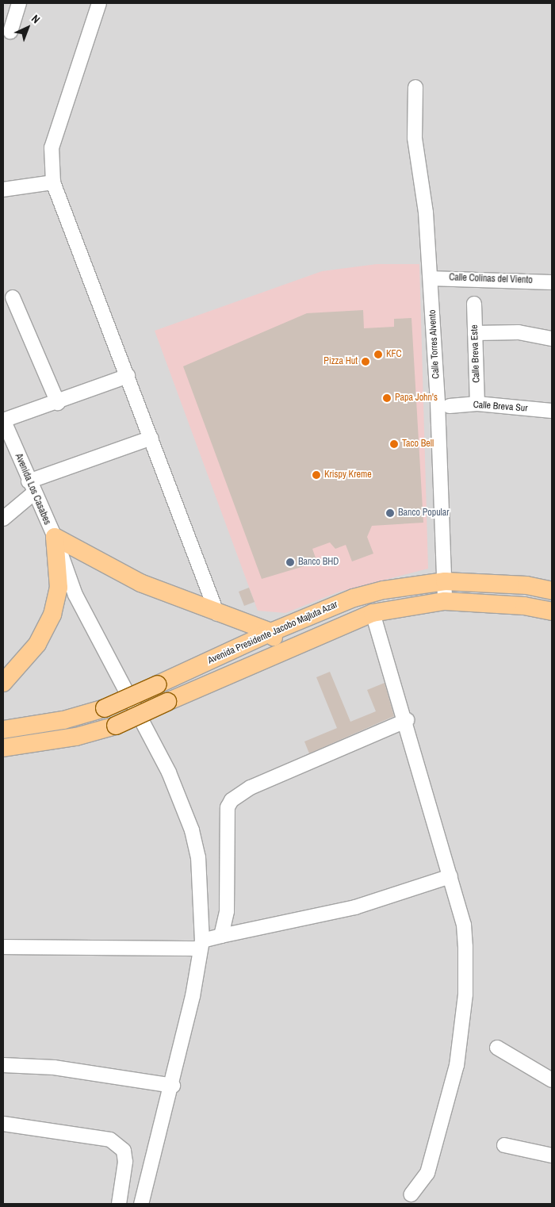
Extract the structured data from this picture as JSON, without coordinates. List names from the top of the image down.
{
  "streets": {
    "main road": ["Avenida Presidente Jacobo Majluta Azar"],
    "street": [
      "Calle Colinas del Viento",
      "Calle Torres Alvento",
      "Calle Breva Este",
      "Calle Breva Sur",
      "Avenida Los Casabes"
    ]
  },
  "crossings": [
    ["Calle Colinas del Viento", "Calle Torres Alvento"],
    ["Calle Torres Alvento", "Avenida Presidente Jacobo Majluta Azar"],
    ["Calle Breva Este", "Calle Breva Sur"]
  ],
  "places": [
    "KFC",
    "Pizza Hut",
    "Papa John's",
    "Taco Bell",
    "Krispy Kreme",
    "Banco Popular",
    "Banco BHD"
  ],
  "north": "top right"
}
